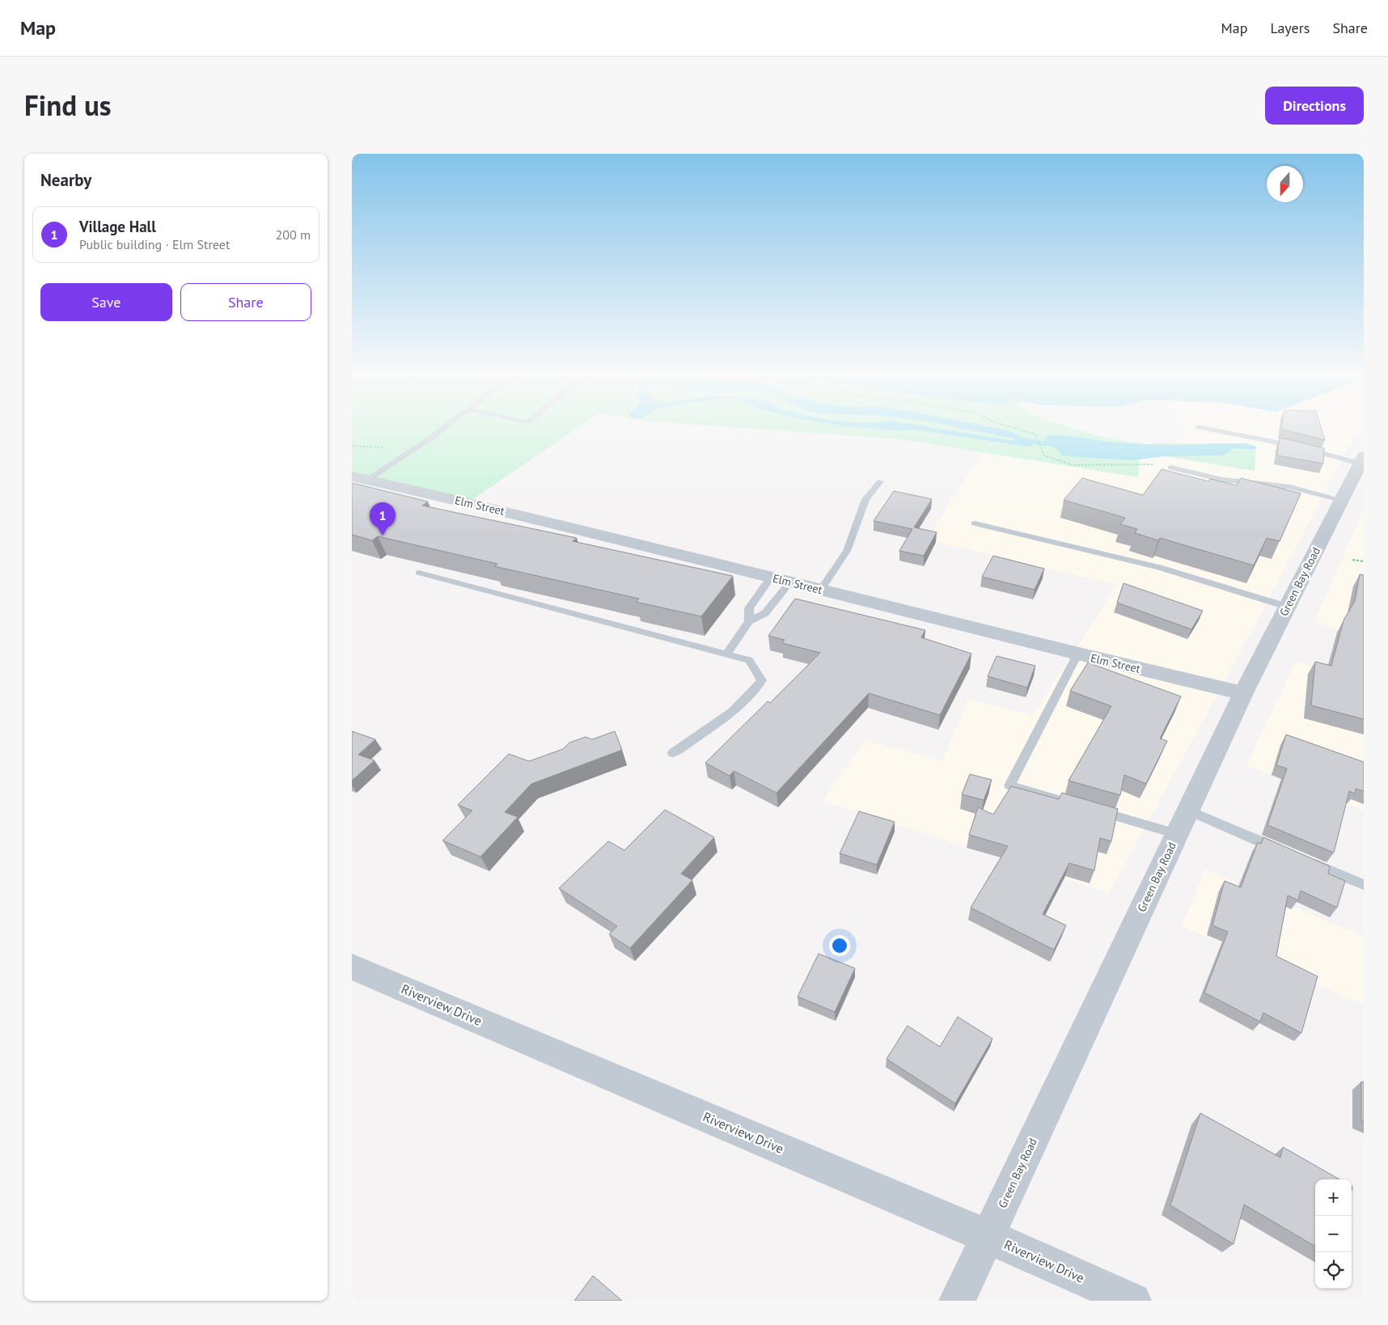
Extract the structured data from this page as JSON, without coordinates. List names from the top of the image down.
{
  "streets": {
    "street": ["Elm Street", "Green Bay Road", "Riverview Drive"]
  },
  "crossings": [
    ["Elm Street", "Green Bay Road"],
    ["Green Bay Road", "Riverview Drive"]
  ],
  "north": "bottom",
  "page": {
    "header": "Map",
    "nav": ["Map", "Layers", "Share"],
    "title": "Find us",
    "buttons": [
      "Directions",
      ["Save", "Share"]
    ],
    "heading": "Nearby",
    "list": [
      {
        "mark": "1",
        "name": "Village Hall",
        "note": "Public building · Elm Street",
        "value": "200 m"
      }
    ],
    "pins": "1",
    "map_buttons": ["+", "−"]
  }
}
